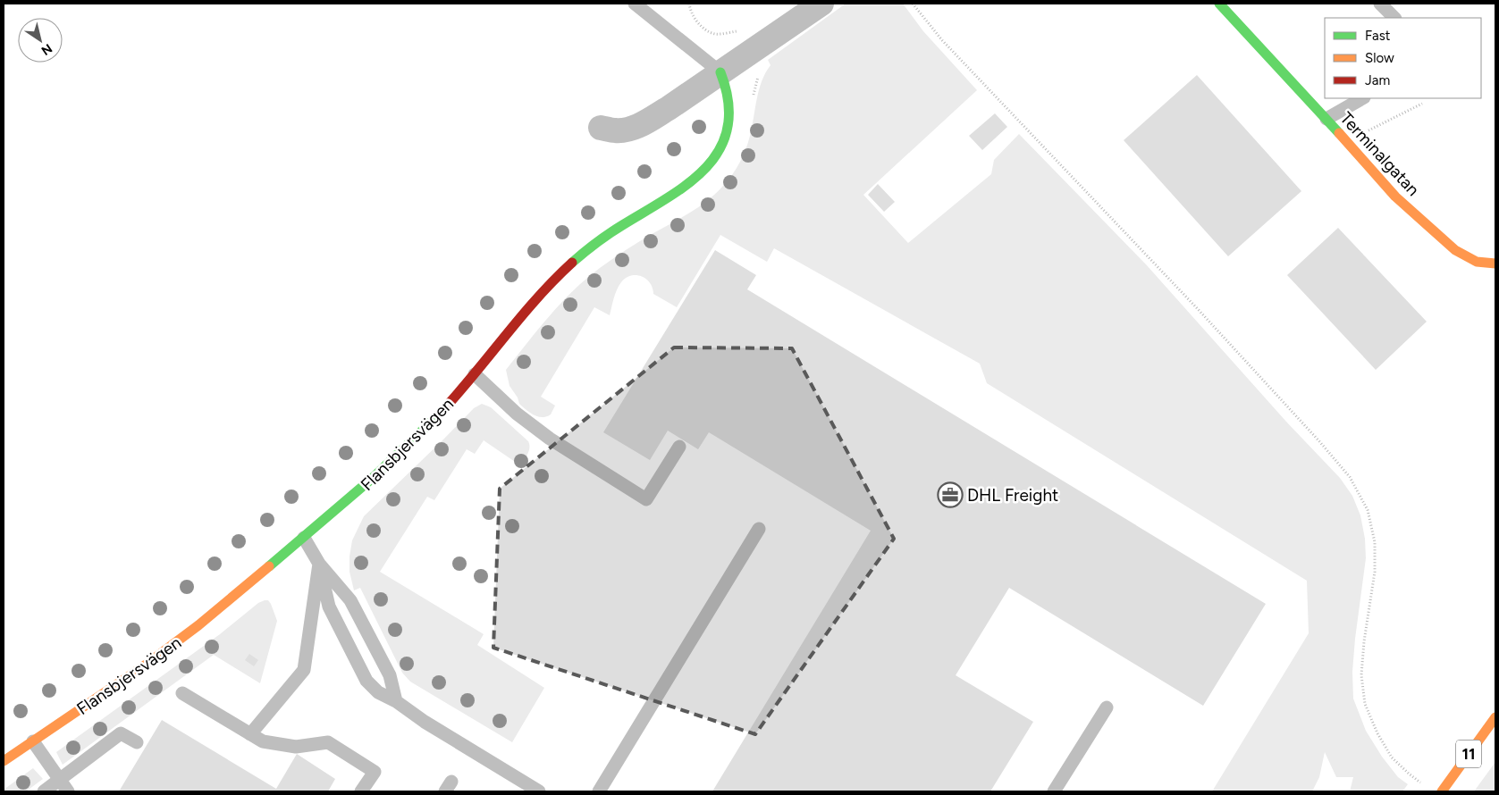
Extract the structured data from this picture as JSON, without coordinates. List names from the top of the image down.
{
  "streets": {
    "main road": ["Terminalgatan", "Flansbjersvägen", "11"]
  },
  "places": {
    "office": ["DHL Freight"]
  },
  "legend": ["Fast", "Slow", "Jam"],
  "north": "bottom right"
}
